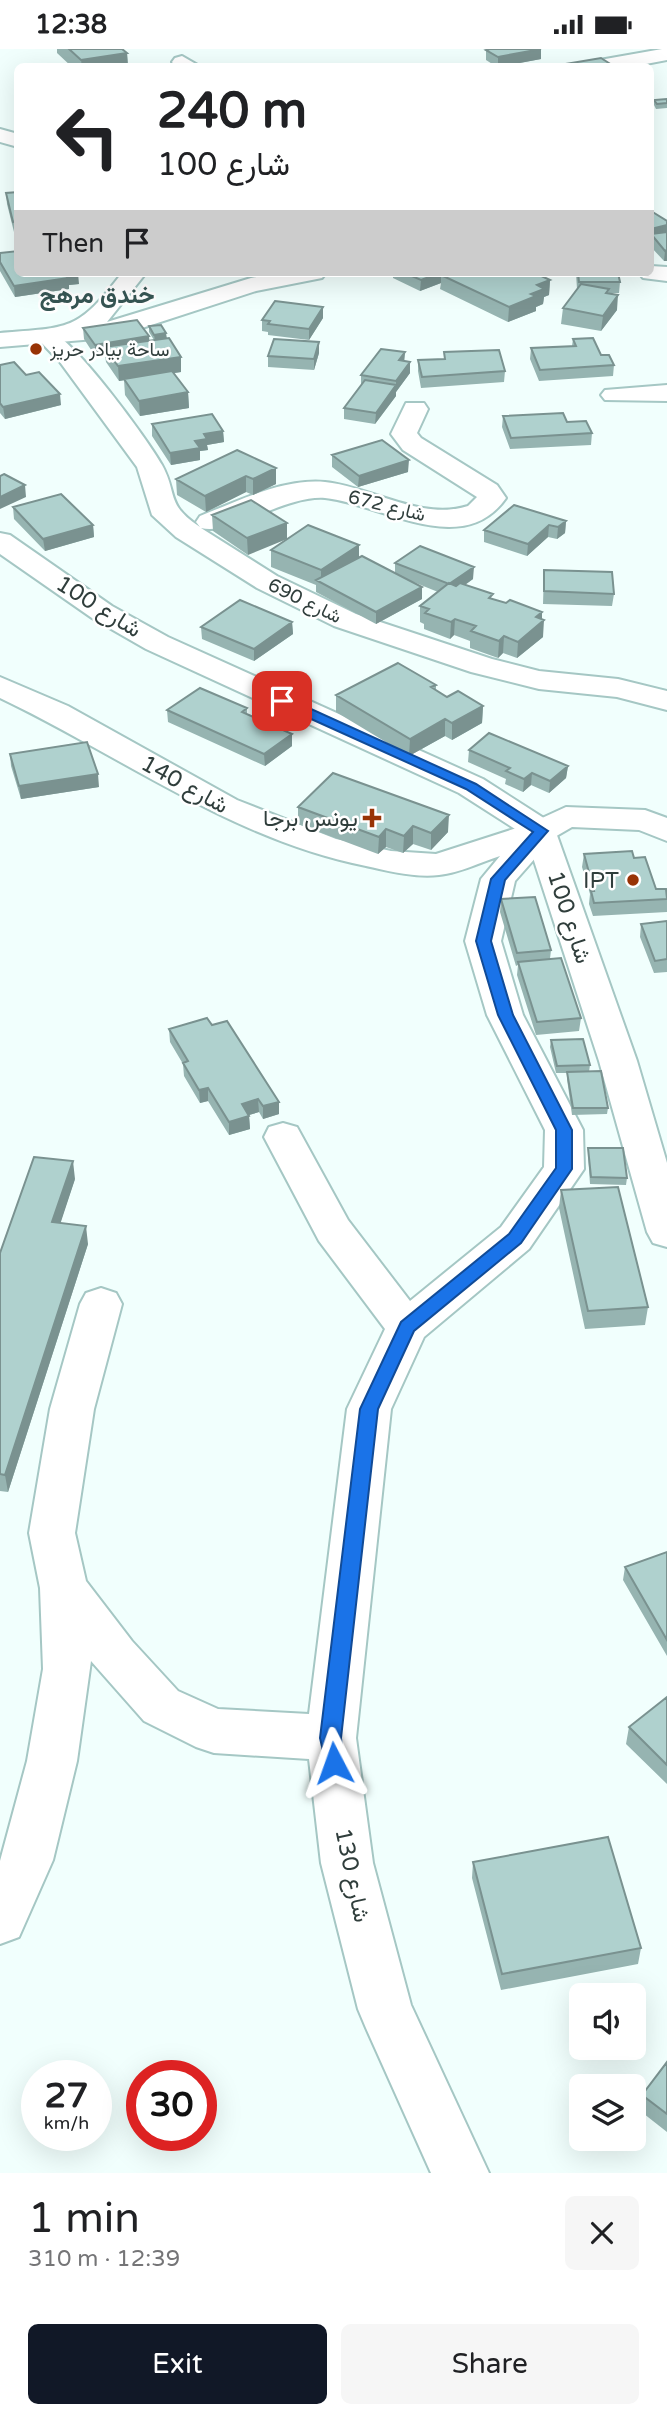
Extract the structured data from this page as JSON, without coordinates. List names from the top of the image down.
{
  "streets": {
    "street": [
      "شارع 672",
      "شارع 690",
      "شارع 100",
      "شارع 140",
      "شارع 130"
    ]
  },
  "crossings": [
    ["شارع 672", "شارع 690"],
    ["شارع 100", "شارع 140"],
    ["شارع 100", "شارع 130"],
    ["شارع 140", "شارع 130"]
  ],
  "districts": ["خندق مرهج"],
  "places": {
    "other": ["ساحة بيادر حريز", "IPT"],
    "health": ["يونس برجا"]
  },
  "page": {
    "status": "12:38",
    "turn": ["240 m", "شارع 100"],
    "then": "Then",
    "speed": "27 km/h",
    "limit": "30",
    "heading": ["1 min", "310 m · 12:39"],
    "buttons": ["Exit", "Share"]
  }
}
